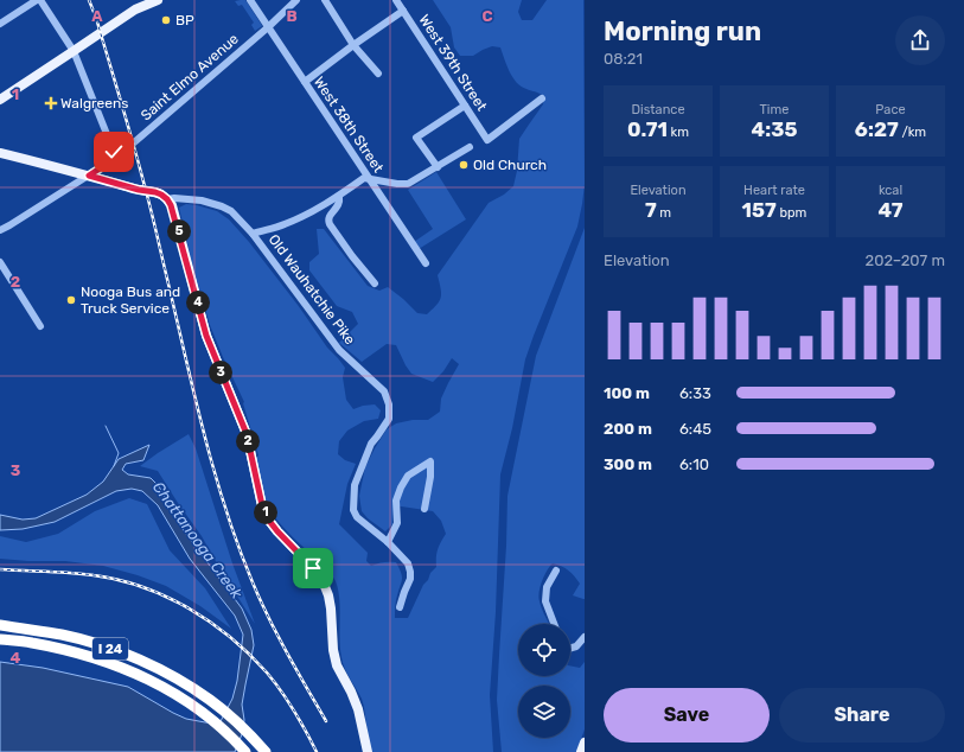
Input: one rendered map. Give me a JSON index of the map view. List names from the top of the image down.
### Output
{
  "streets": {
    "highway": ["I 24"],
    "street": [
      "West 39th Street",
      "Saint Elmo Avenue",
      "West 38th Street",
      "Old Wauhatchie Pike"
    ]
  },
  "crossings": [
    ["Saint Elmo Avenue", "West 38th Street"]
  ],
  "water": ["Chattanooga Creek"],
  "places": {
    "other": ["BP", "Old Church", "Nooga Bus and Truck Service"],
    "health": ["Walgreens"]
  },
  "page": {
    "heading": ["Morning run", "08:21"],
    "stats": [
      ["Distance", "0.71 km"],
      ["Time", "4:35"],
      ["Pace", "6:27 /km"],
      ["Elevation", "7 m"],
      ["Heart rate", "157 bpm"],
      ["kcal", "47"]
    ],
    "pins": [
      "5",
      "4",
      "3",
      "2",
      "1"
    ],
    "chart": ["Elevation", "202–207 m"],
    "list": [
      {
        "name": "100 m",
        "note": "6:33"
      },
      {
        "name": "200 m",
        "note": "6:45"
      },
      {
        "name": "300 m",
        "note": "6:10"
      }
    ],
    "buttons": ["Save", "Share"]
  },
  "grid": {
    "columns": ["A", "B", "C"],
    "rows": [
      "1",
      "2",
      "3",
      "4"
    ]
  }
}
